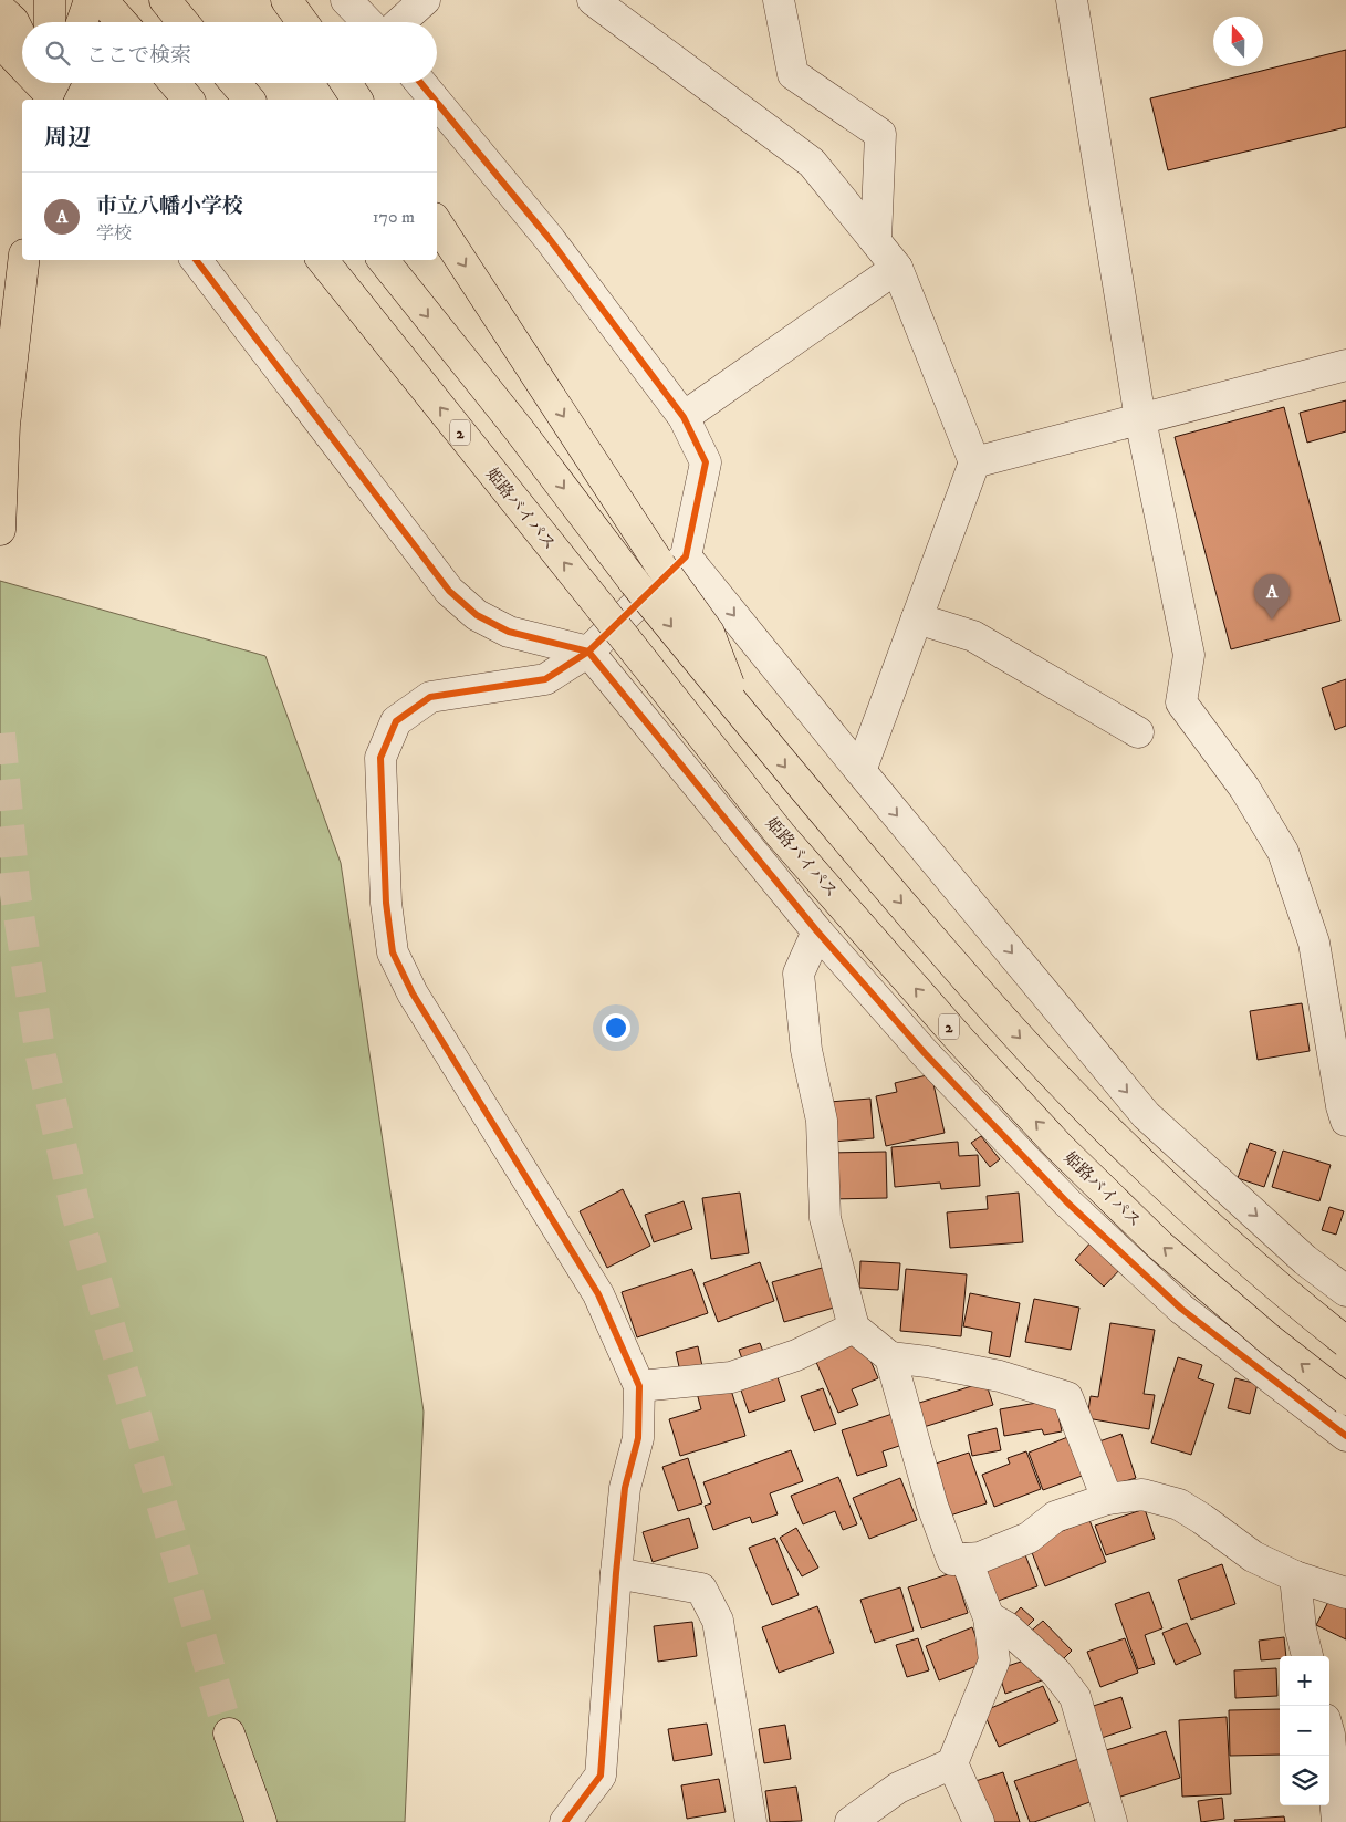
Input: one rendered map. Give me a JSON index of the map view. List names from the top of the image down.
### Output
{
  "streets": {
    "main road": ["2", "姫路バイパス"]
  },
  "north": "top",
  "page": {
    "search": "ここで検索",
    "heading": "周辺",
    "list": [
      {
        "mark": "A",
        "name": "市立八幡小学校",
        "note": "学校",
        "value": "170 m"
      }
    ],
    "pins": "A",
    "map_buttons": ["+", "−"]
  }
}
